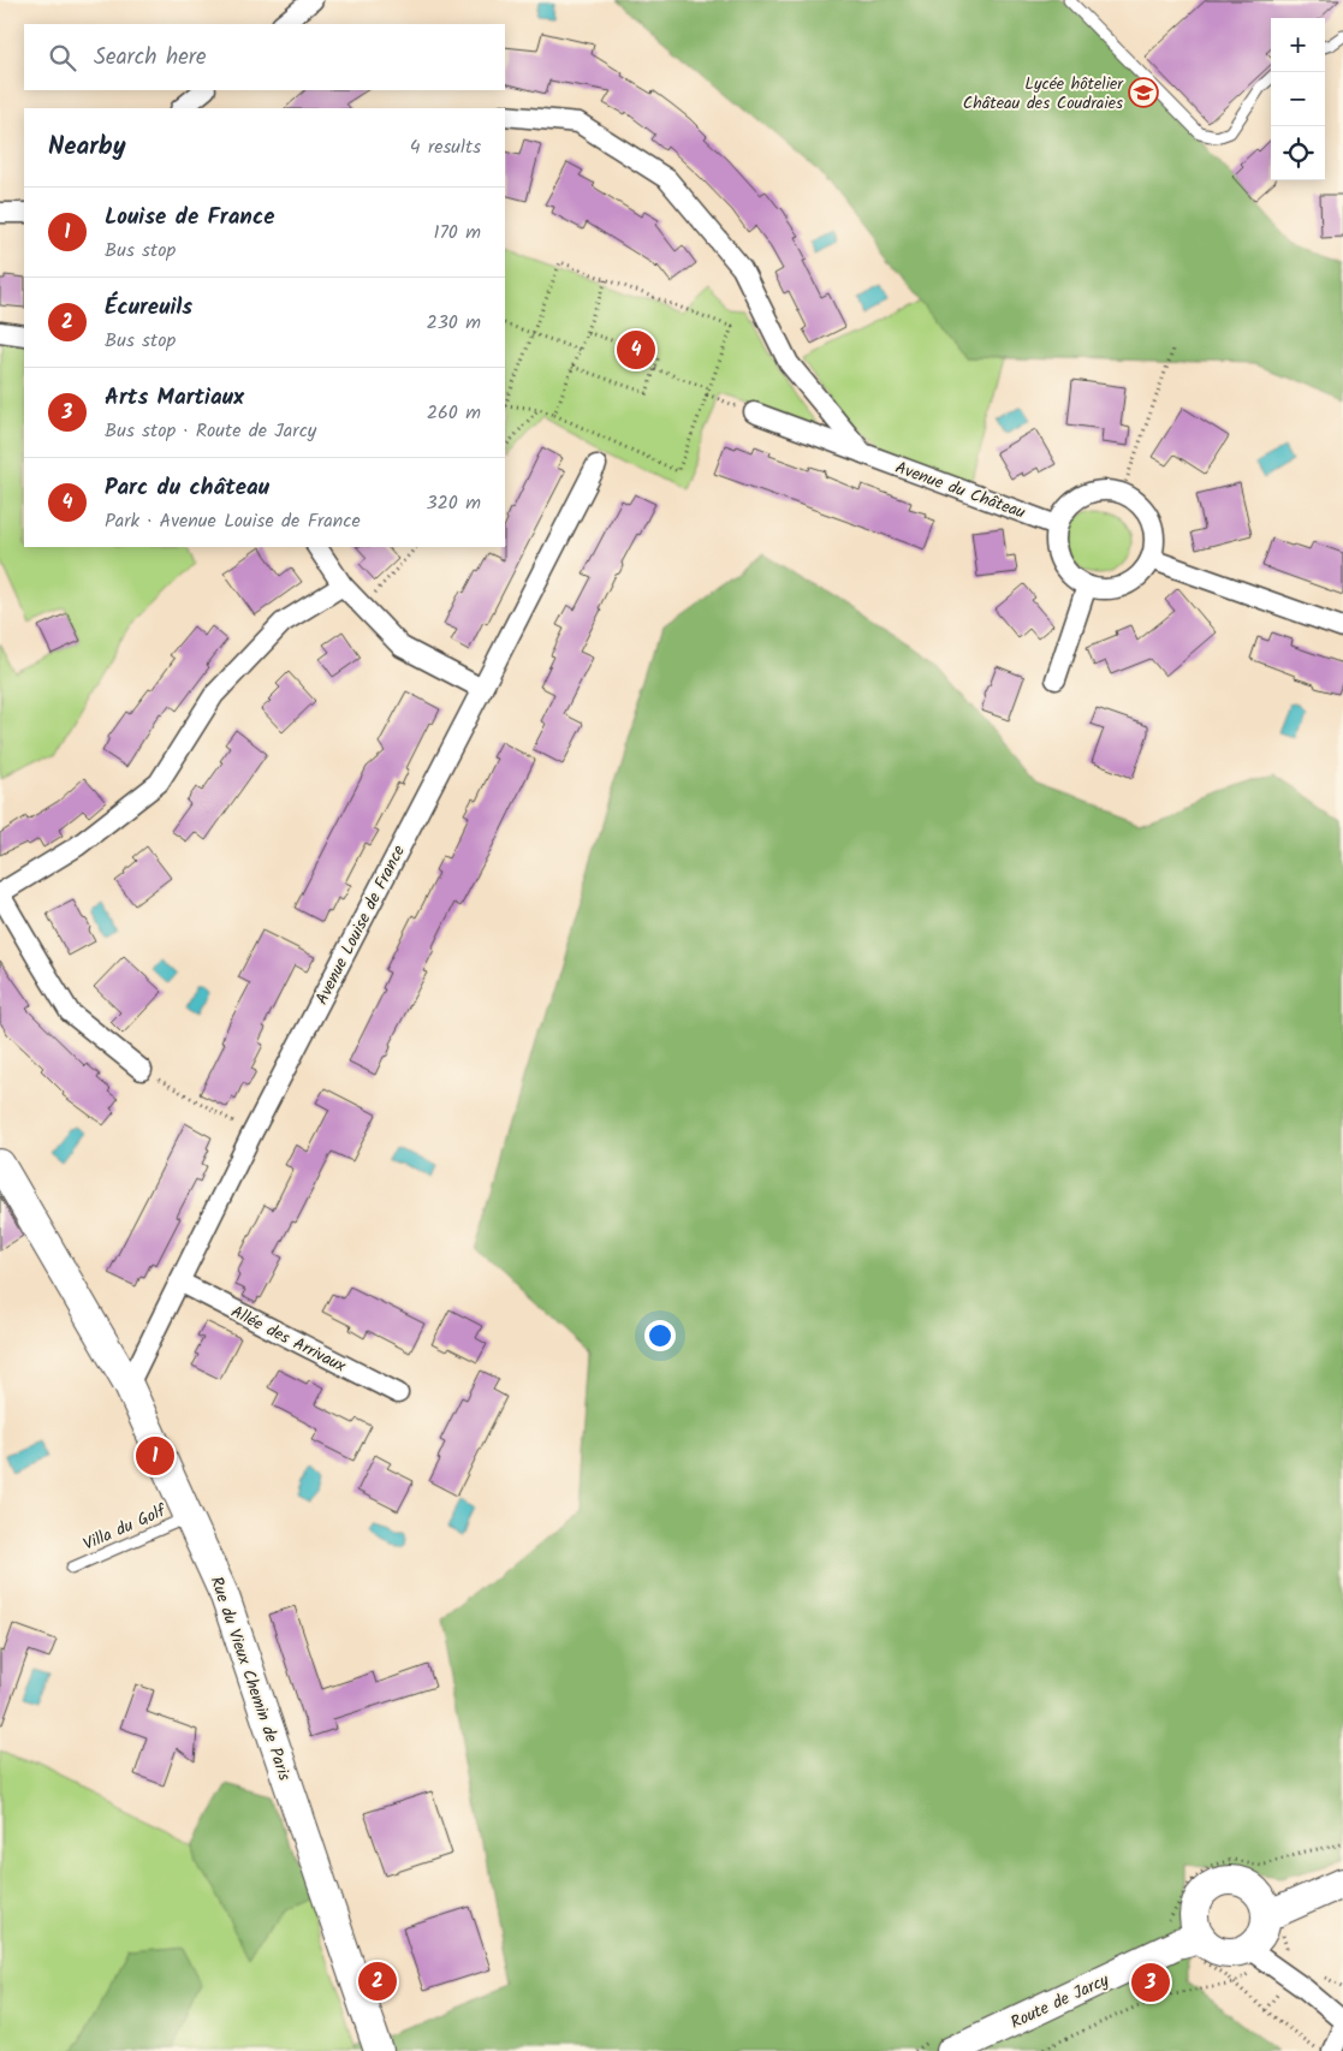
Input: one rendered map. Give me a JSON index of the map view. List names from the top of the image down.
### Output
{
  "streets": {
    "street": [
      "Avenue du Château",
      "Avenue Louise de France",
      "Allée des Arrivaux",
      "Rue du Vieux Chemin de Paris",
      "Route de Jarcy"
    ],
    "lane": ["Villa du Golf"]
  },
  "crossings": [
    ["Avenue Louise de France", "Allée des Arrivaux"],
    ["Avenue Louise de France", "Rue du Vieux Chemin de Paris"],
    ["Villa du Golf", "Rue du Vieux Chemin de Paris"]
  ],
  "places": {
    "school or university": ["Lycée hôtelier Château des Coudraies"]
  },
  "page": {
    "map_buttons": ["+", "−"],
    "search": "Search here",
    "heading": ["Nearby", "4 results"],
    "list": [
      {
        "mark": "1",
        "name": "Louise de France",
        "note": "Bus stop",
        "value": "170 m"
      },
      {
        "mark": "2",
        "name": "Écureuils",
        "note": "Bus stop",
        "value": "230 m"
      },
      {
        "mark": "3",
        "name": "Arts Martiaux",
        "note": "Bus stop · Route de Jarcy",
        "value": "260 m"
      },
      {
        "mark": "4",
        "name": "Parc du château",
        "note": "Park · Avenue Louise de France",
        "value": "320 m"
      }
    ],
    "pins": [
      "4",
      "1",
      "2",
      "3"
    ]
  }
}
